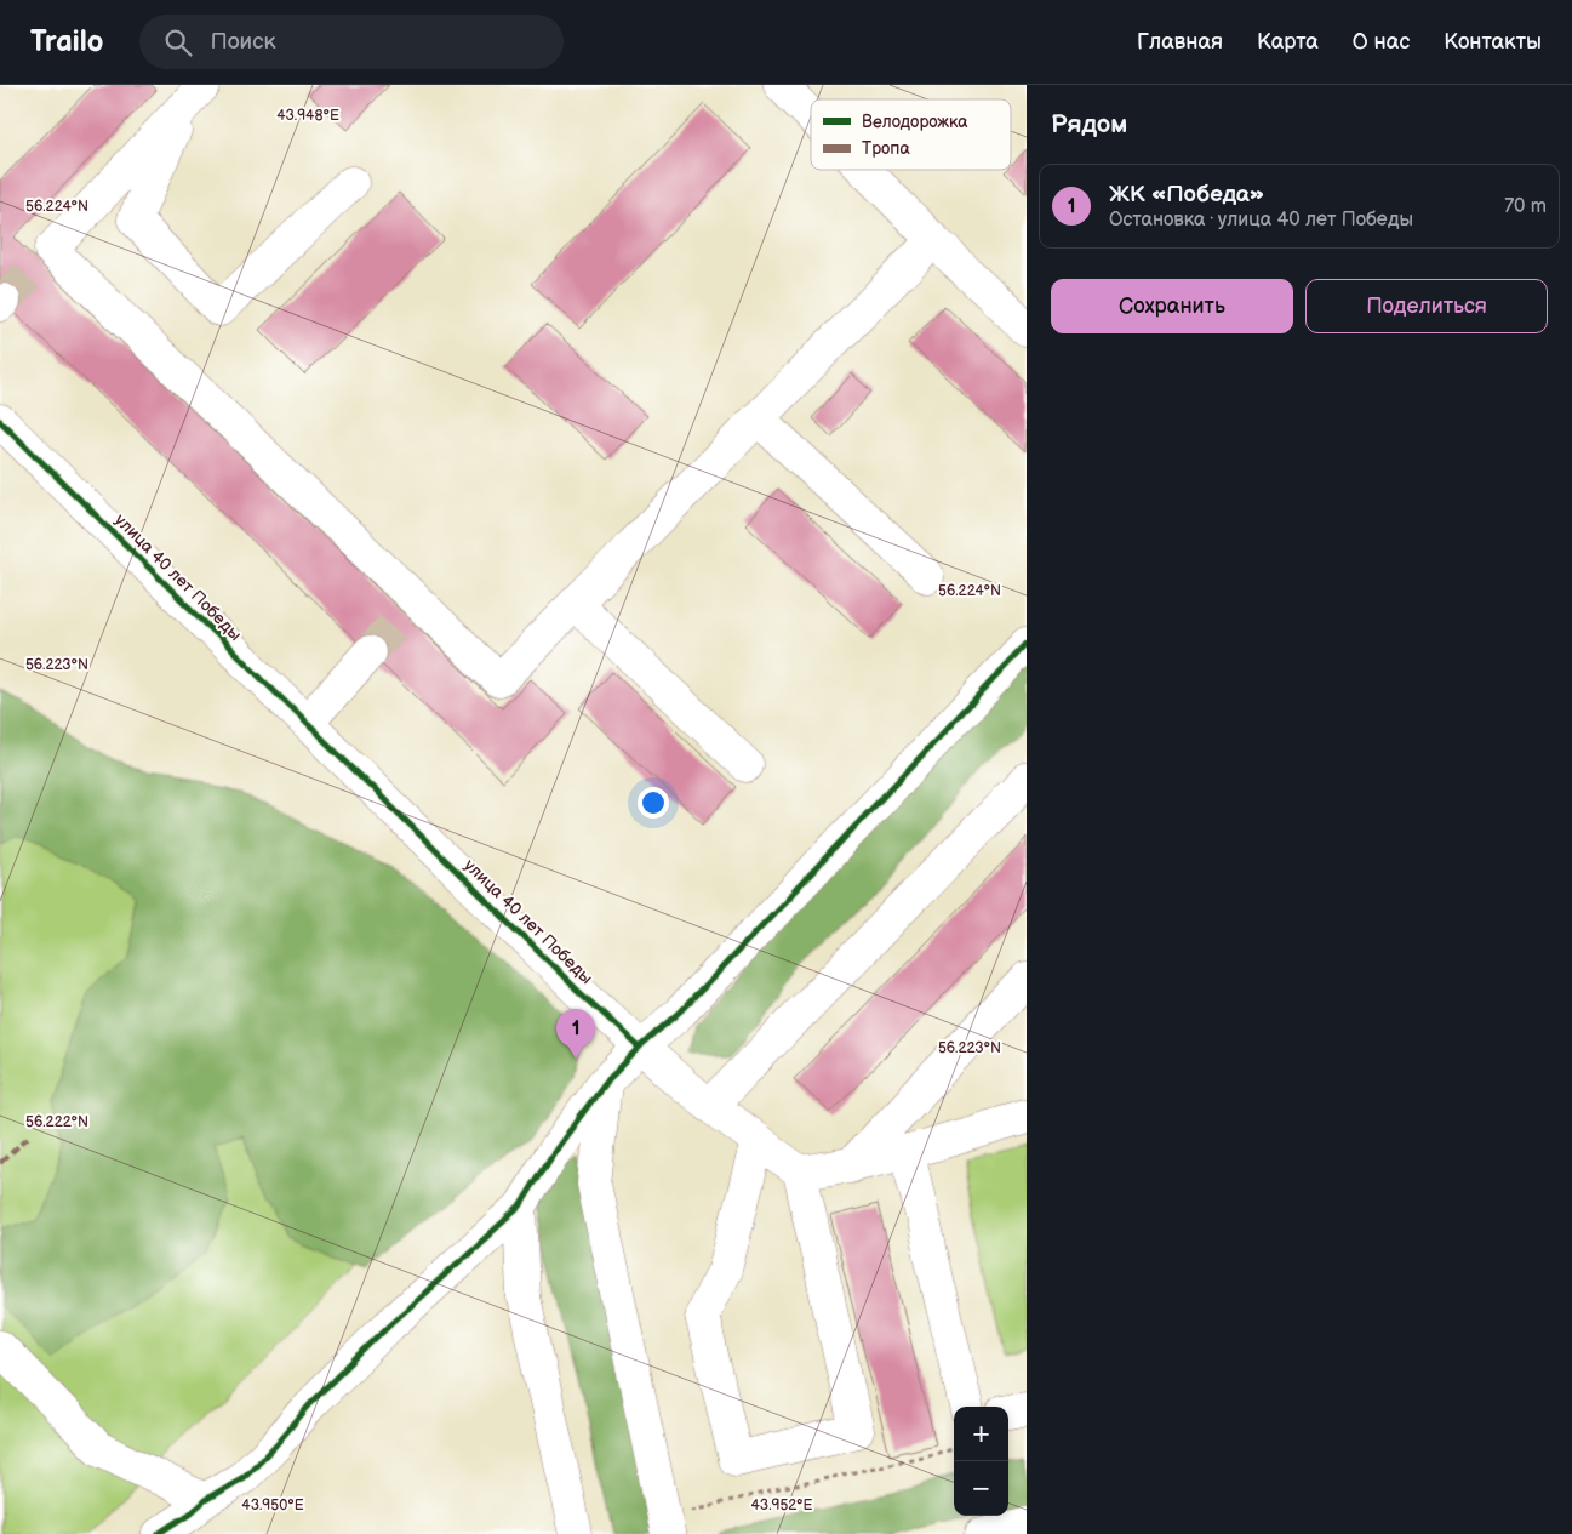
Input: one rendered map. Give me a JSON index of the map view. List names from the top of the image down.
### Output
{
  "streets": {
    "street": ["улица 40 лет Победы"]
  },
  "legend": ["Велодорожка", "Тропа"],
  "page": {
    "header": "Trailo",
    "search": "Поиск",
    "nav": [
      "Главная",
      "Карта",
      "О нас",
      "Контакты"
    ],
    "heading": "Рядом",
    "list": [
      {
        "mark": "1",
        "name": "ЖК «Победа»",
        "note": "Остановка · улица 40 лет Победы",
        "value": "70 m"
      }
    ],
    "buttons": ["Сохранить", "Поделиться"],
    "pins": "1",
    "map_buttons": ["+", "−"]
  },
  "coordinates": [
    "43.948°E",
    "56.224°N",
    "56.223°N",
    "56.222°N",
    "43.950°E",
    "43.952°E"
  ]
}
